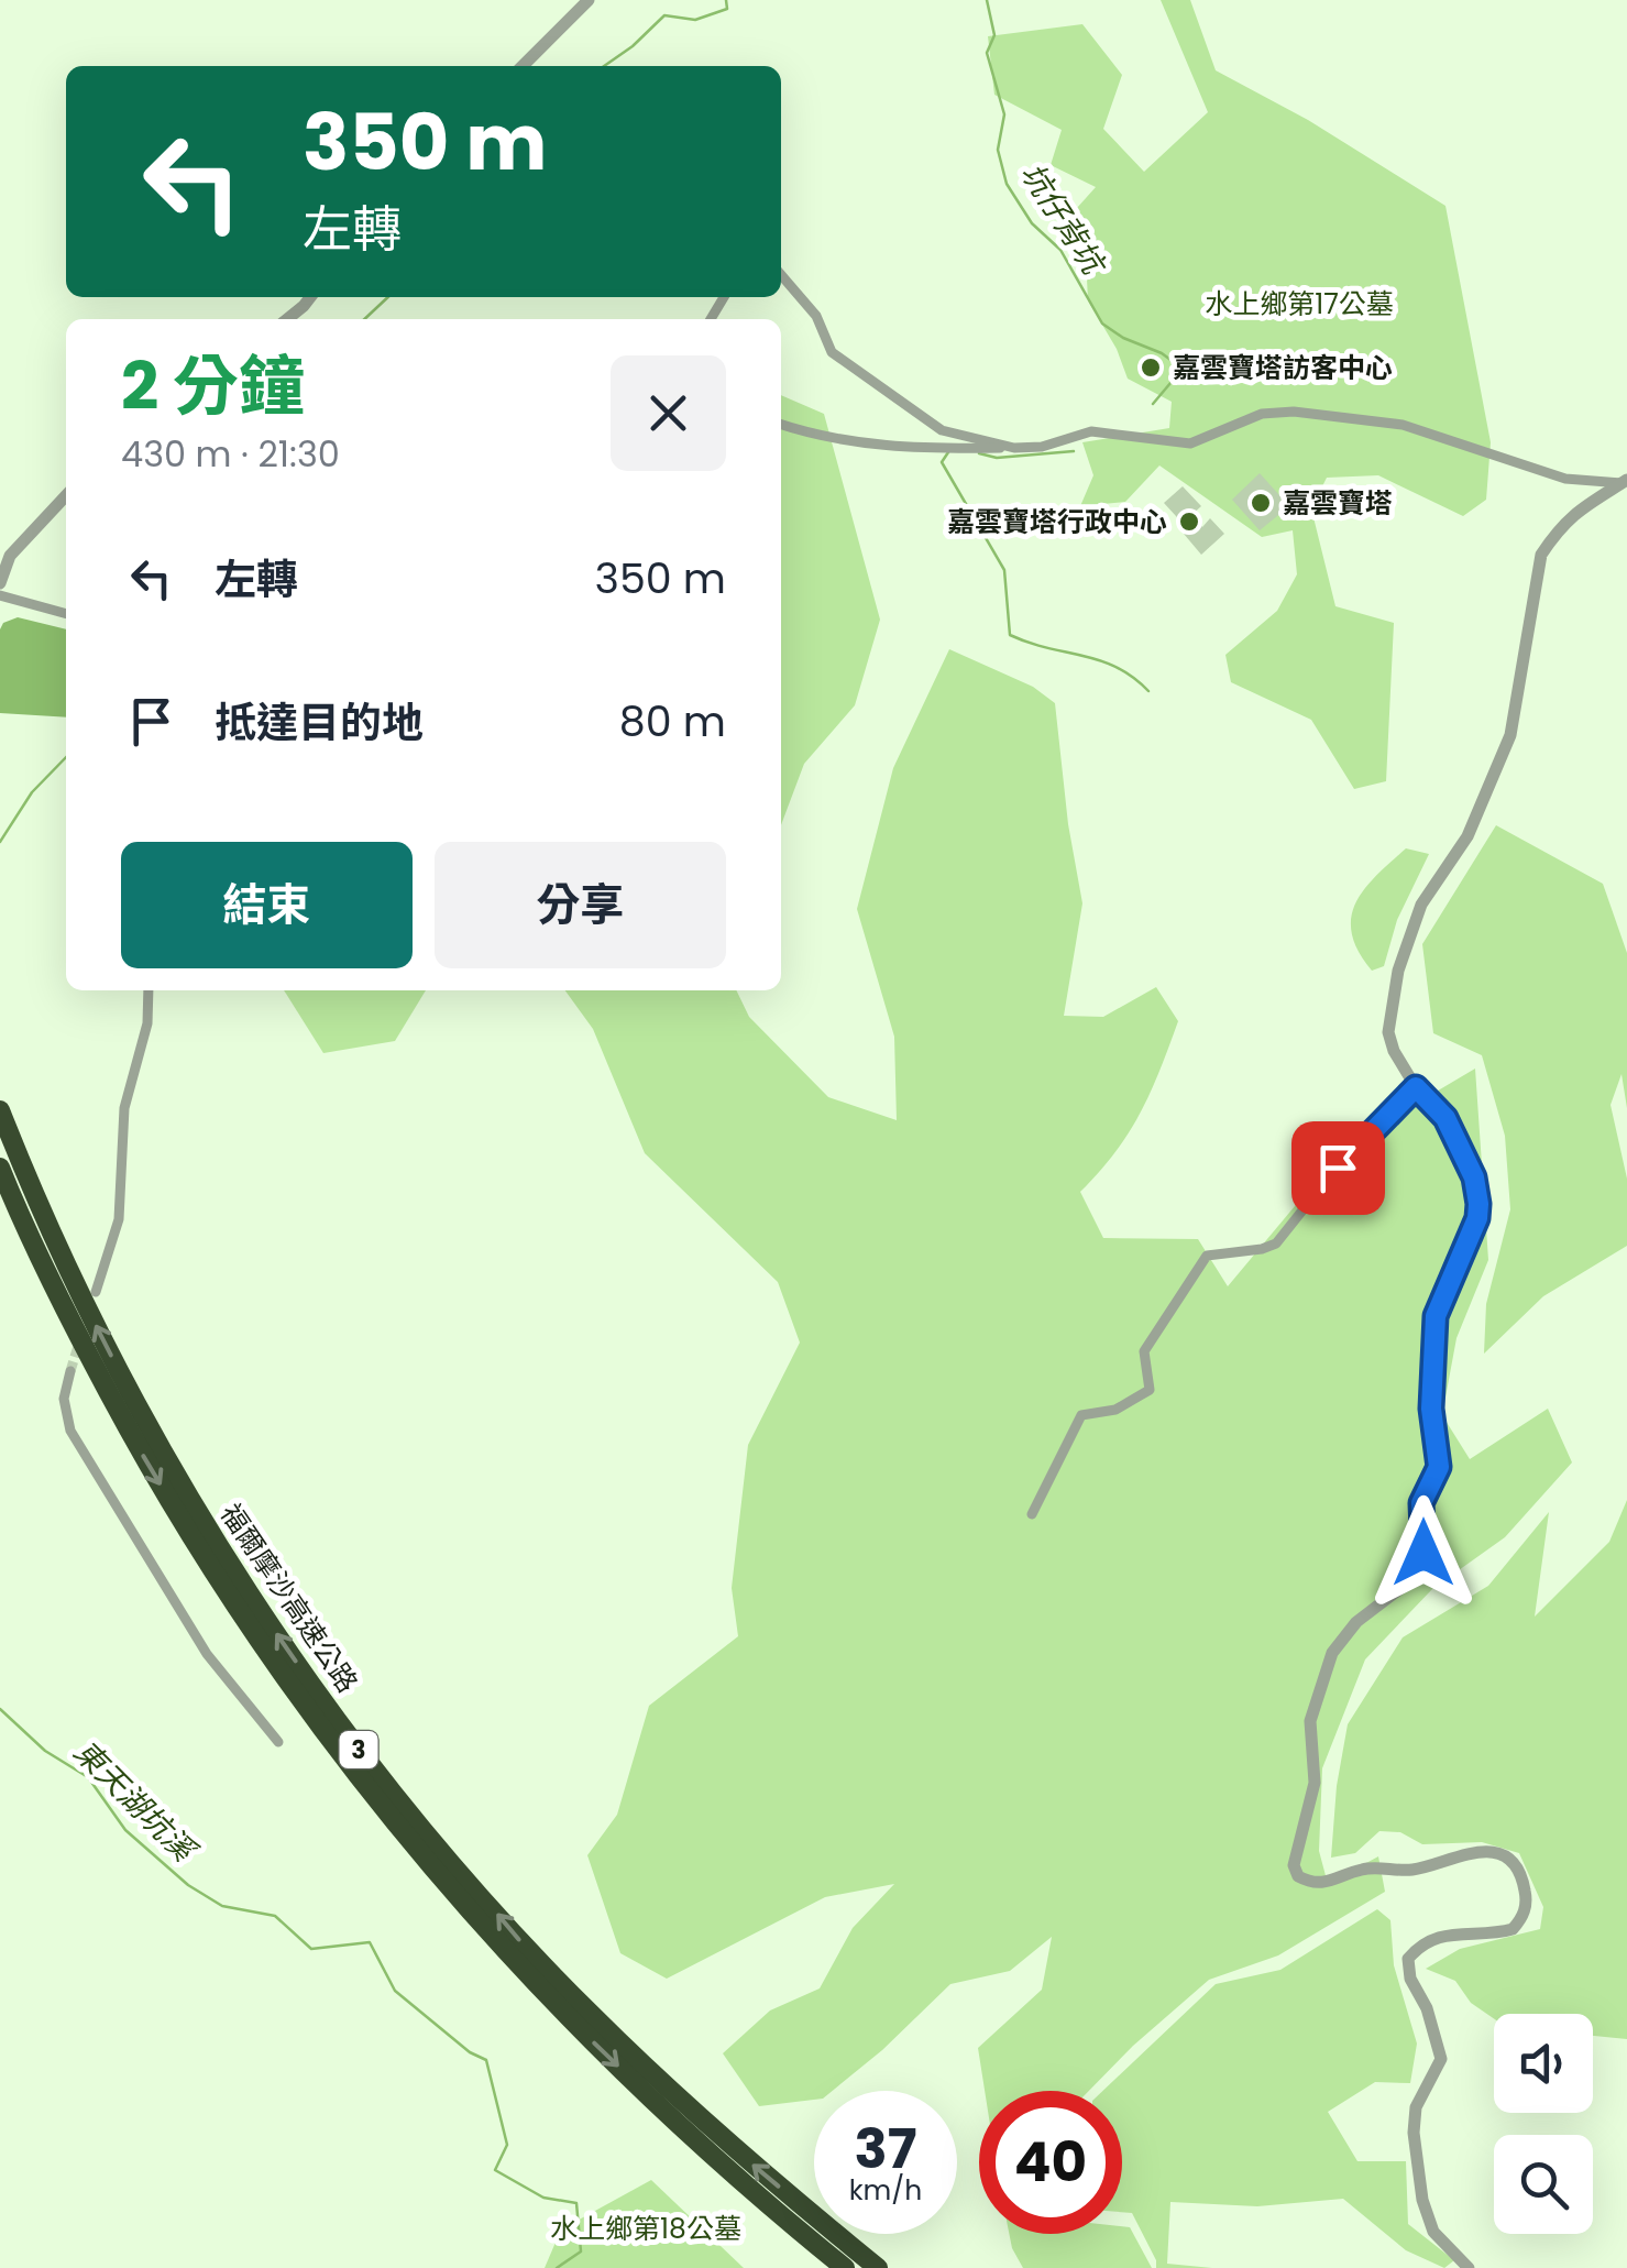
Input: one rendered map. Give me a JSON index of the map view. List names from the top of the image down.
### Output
{
  "streets": {
    "highway": ["福爾摩沙高速公路", "3"]
  },
  "water": ["坑仔背坑", "東天湖坑溪"],
  "parks": ["水上鄉第17公墓", "水上鄉第18公墓"],
  "places": ["嘉雲寶塔訪客中心", "嘉雲寶塔", "嘉雲寶塔行政中心"],
  "page": {
    "turn": ["350 m", "左轉"],
    "heading": ["2 分鐘", "430 m · 21:30"],
    "list": [
      {
        "name": "左轉",
        "value": "350 m"
      },
      {
        "name": "抵達目的地",
        "value": "80 m"
      }
    ],
    "buttons": ["結束", "分享"],
    "speed": "37 km/h",
    "limit": "40"
  }
}
